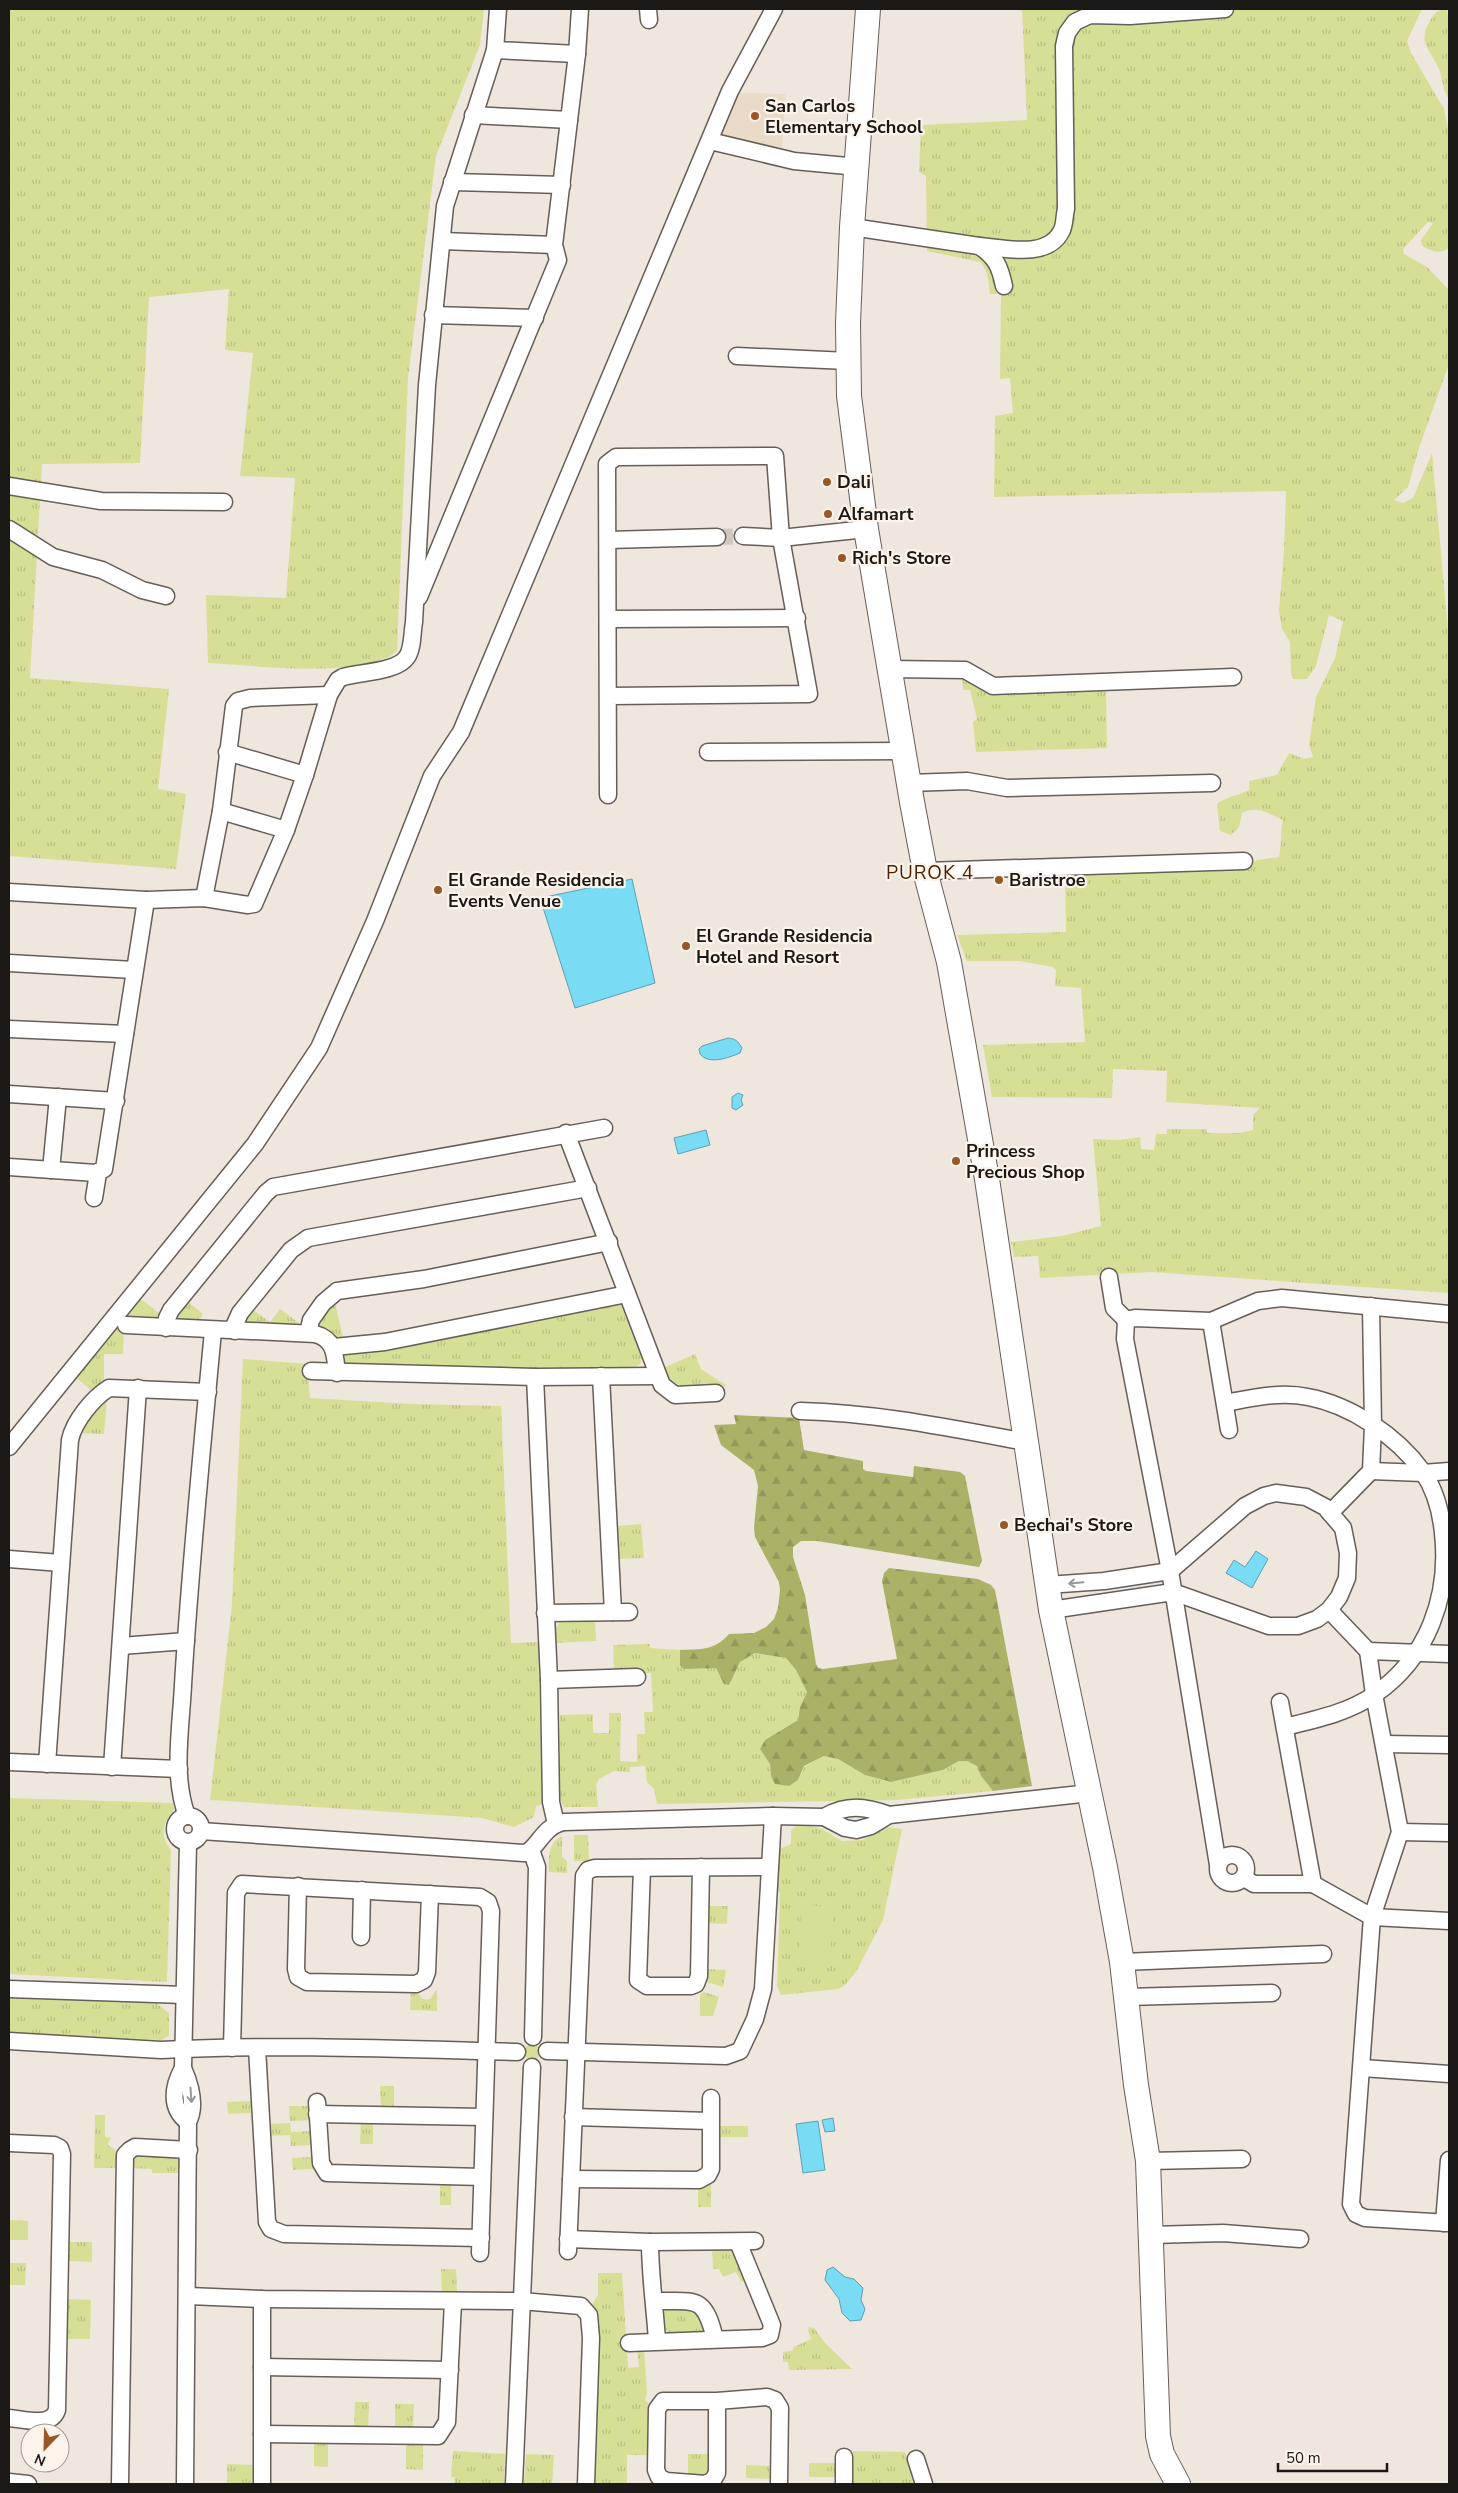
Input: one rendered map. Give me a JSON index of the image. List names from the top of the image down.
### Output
{
  "districts": ["PUROK 4"],
  "places": [
    "San Carlos Elementary School",
    "Dali",
    "Alfamart",
    "Rich's Store",
    "Baristroe",
    "El Grande Residencia Events Venue",
    "El Grande Residencia Hotel and Resort",
    "Princess Precious Shop",
    "Bechai's Store"
  ],
  "scale_bar": "50 m",
  "north": "bottom left"
}
